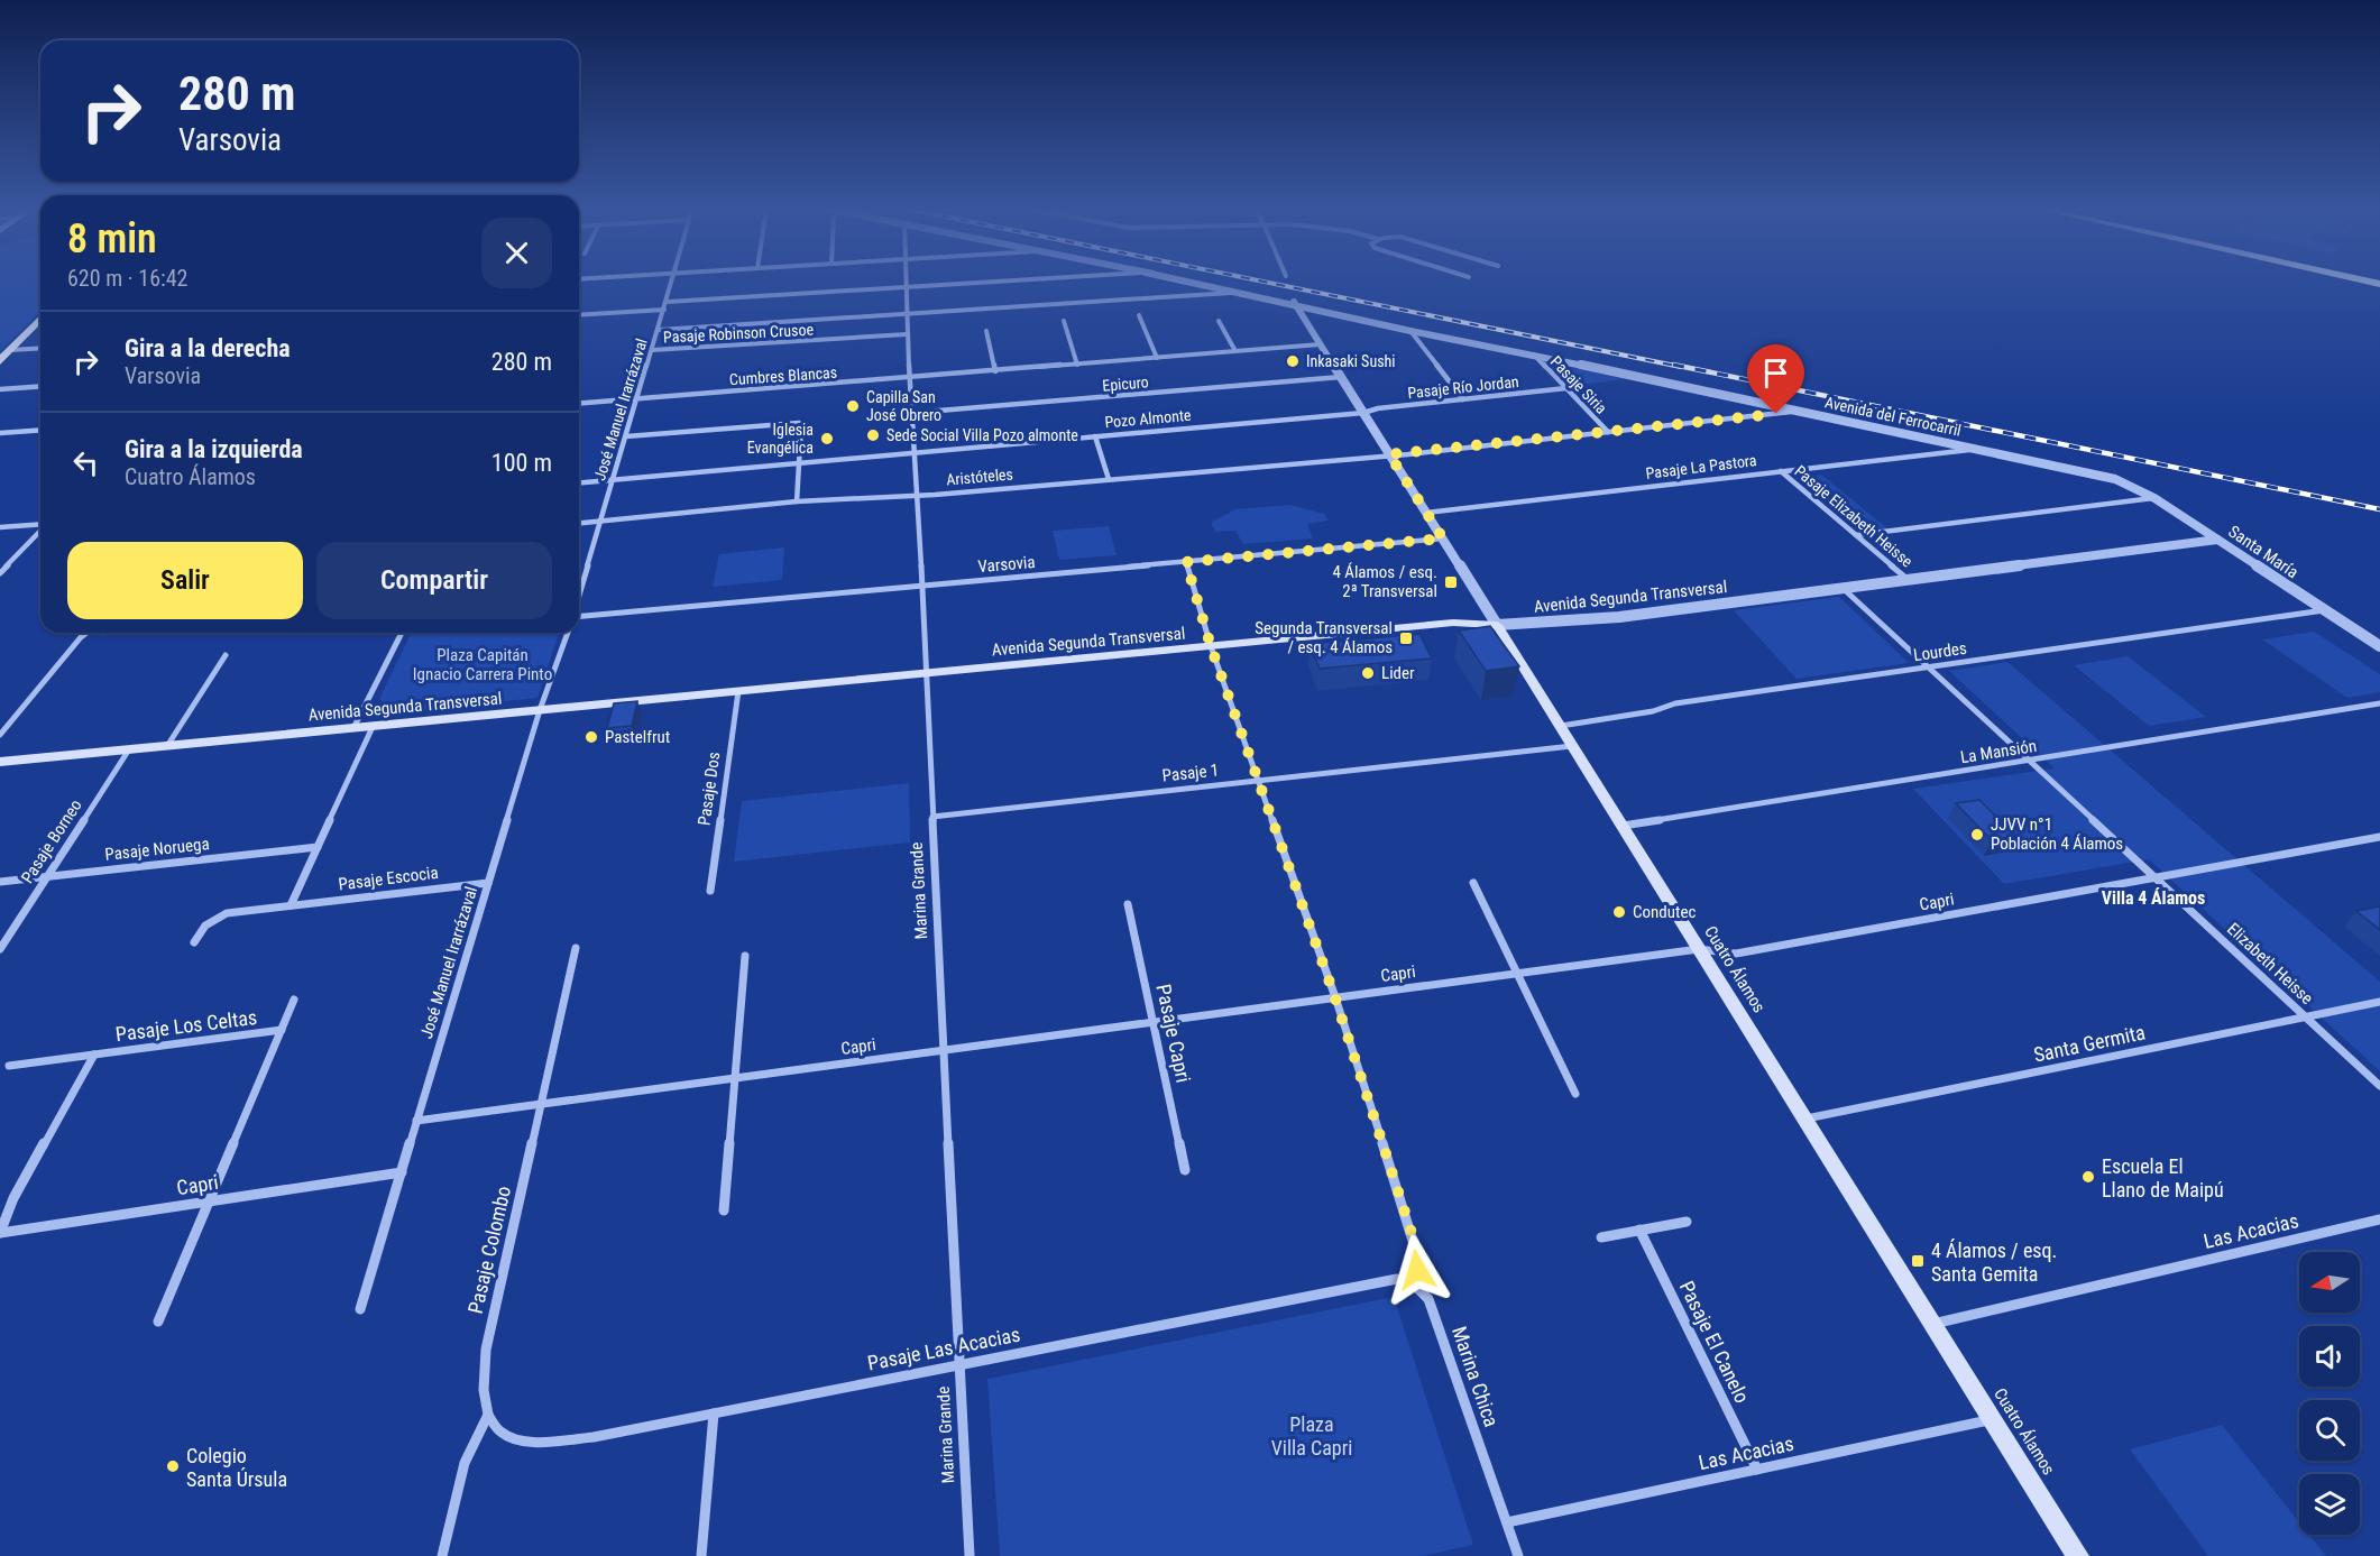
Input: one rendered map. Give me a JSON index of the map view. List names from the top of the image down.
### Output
{
  "streets": {
    "main road": ["Avenida Segunda Transversal", "Cuatro Álamos"],
    "street": [
      "Pasaje Robinson Crusoe",
      "Cumbres Blancas",
      "Epicuro",
      "Pasaje Siria",
      "Pasaje Río Jordan",
      "José Manuel Irarrázaval",
      "Avenida del Ferrocarril",
      "Pozo Almonte",
      "Pasaje La Pastora",
      "Aristóteles",
      "Pasaje Elizabeth Heisse",
      "Santa María",
      "Varsovia",
      "Lourdes",
      "La Mansión",
      "Pasaje 1",
      "Pasaje Dos",
      "Pasaje Borneo",
      "Pasaje Noruega",
      "Pasaje Escocia",
      "Marina Grande",
      "Capri",
      "Elizabeth Heisse",
      "Pasaje Los Celtas",
      "Pasaje Capri",
      "Santa Germita",
      "Las Acacias",
      "Pasaje Colombo",
      "Pasaje El Canelo",
      "Pasaje Las Acacias",
      "Marina Chica"
    ]
  },
  "crossings": [
    ["Pasaje Robinson Crusoe", "José Manuel Irarrázaval"],
    ["Pasaje Robinson Crusoe", "Marina Grande"],
    ["Cumbres Blancas", "José Manuel Irarrázaval"],
    ["Cumbres Blancas", "Marina Grande"],
    ["Cumbres Blancas", "Cuatro Álamos"],
    ["Epicuro", "Marina Grande"],
    ["Epicuro", "Cuatro Álamos"],
    ["Pasaje Siria", "Pasaje Río Jordan"],
    ["Pasaje Siria", "Avenida del Ferrocarril"],
    ["Pasaje Siria", "Aristóteles"],
    ["Pasaje Río Jordan", "Pozo Almonte"],
    ["Pasaje Río Jordan", "Cuatro Álamos"],
    ["José Manuel Irarrázaval", "Pozo Almonte"],
    ["José Manuel Irarrázaval", "Aristóteles"],
    ["José Manuel Irarrázaval", "Avenida Segunda Transversal"],
    ["José Manuel Irarrázaval", "Pasaje Escocia"],
    ["José Manuel Irarrázaval", "Capri"],
    ["Avenida del Ferrocarril", "Pasaje La Pastora"],
    ["Avenida del Ferrocarril", "Aristóteles"],
    ["Avenida del Ferrocarril", "Santa María"],
    ["Avenida del Ferrocarril", "Cuatro Álamos"],
    ["Pozo Almonte", "Marina Grande"],
    ["Pozo Almonte", "Cuatro Álamos"],
    ["Pasaje La Pastora", "Pasaje Elizabeth Heisse"],
    ["Pasaje La Pastora", "Cuatro Álamos"],
    ["Aristóteles", "Marina Grande"],
    ["Aristóteles", "Cuatro Álamos"],
    ["Pasaje Elizabeth Heisse", "Avenida Segunda Transversal"],
    ["Santa María", "Avenida Segunda Transversal"],
    ["Santa María", "Lourdes"],
    ["Varsovia", "Marina Grande"],
    ["Varsovia", "Cuatro Álamos"],
    ["Avenida Segunda Transversal", "Pasaje Dos"],
    ["Avenida Segunda Transversal", "Pasaje Borneo"],
    ["Avenida Segunda Transversal", "Marina Grande"],
    ["Avenida Segunda Transversal", "Elizabeth Heisse"],
    ["Avenida Segunda Transversal", "Cuatro Álamos"],
    ["Lourdes", "Elizabeth Heisse"],
    ["Lourdes", "Cuatro Álamos"],
    ["La Mansión", "Elizabeth Heisse"],
    ["La Mansión", "Cuatro Álamos"],
    ["Pasaje 1", "Marina Grande"],
    ["Pasaje 1", "Cuatro Álamos"],
    ["Pasaje Borneo", "Pasaje Noruega"],
    ["Marina Grande", "Capri"],
    ["Marina Grande", "Pasaje Las Acacias"],
    ["Capri", "Elizabeth Heisse"],
    ["Capri", "Cuatro Álamos"],
    ["Capri", "Pasaje Los Celtas"],
    ["Capri", "Pasaje Capri"],
    ["Capri", "Pasaje Colombo"],
    ["Elizabeth Heisse", "Santa Germita"],
    ["Cuatro Álamos", "Santa Germita"],
    ["Cuatro Álamos", "Las Acacias"],
    ["Las Acacias", "Pasaje El Canelo"],
    ["Las Acacias", "Marina Chica"],
    ["Pasaje Colombo", "Pasaje Las Acacias"],
    ["Pasaje Las Acacias", "Marina Chica"]
  ],
  "districts": ["Villa 4 Álamos"],
  "parks": ["Plaza Capitán Ignacio Carrera Pinto", "Plaza Villa Capri"],
  "places": {
    "other": [
      "Inkasaki Sushi",
      "Capilla San José Obrero",
      "Sede Social Villa Pozo almonte",
      "Iglesia Evangélica",
      "Lider",
      "Pastelfrut",
      "JJVV n°1 Población 4 Álamos",
      "Condutec",
      "Escuela El Llano de Maipú",
      "Colegio Santa Úrsula"
    ],
    "transit": ["4 Álamos / esq. 2ª Transversal", "Segunda Transversal / esq. 4 Álamos", "4 Álamos / esq. Santa Gemita"]
  },
  "north": "left",
  "page": {
    "turn": ["280 m", "Varsovia"],
    "heading": ["8 min", "620 m · 16:42"],
    "list": [
      {
        "name": "Gira a la derecha",
        "note": "Varsovia",
        "value": "280 m"
      },
      {
        "name": "Gira a la izquierda",
        "note": "Cuatro Álamos",
        "value": "100 m"
      }
    ],
    "buttons": ["Salir", "Compartir"]
  }
}
